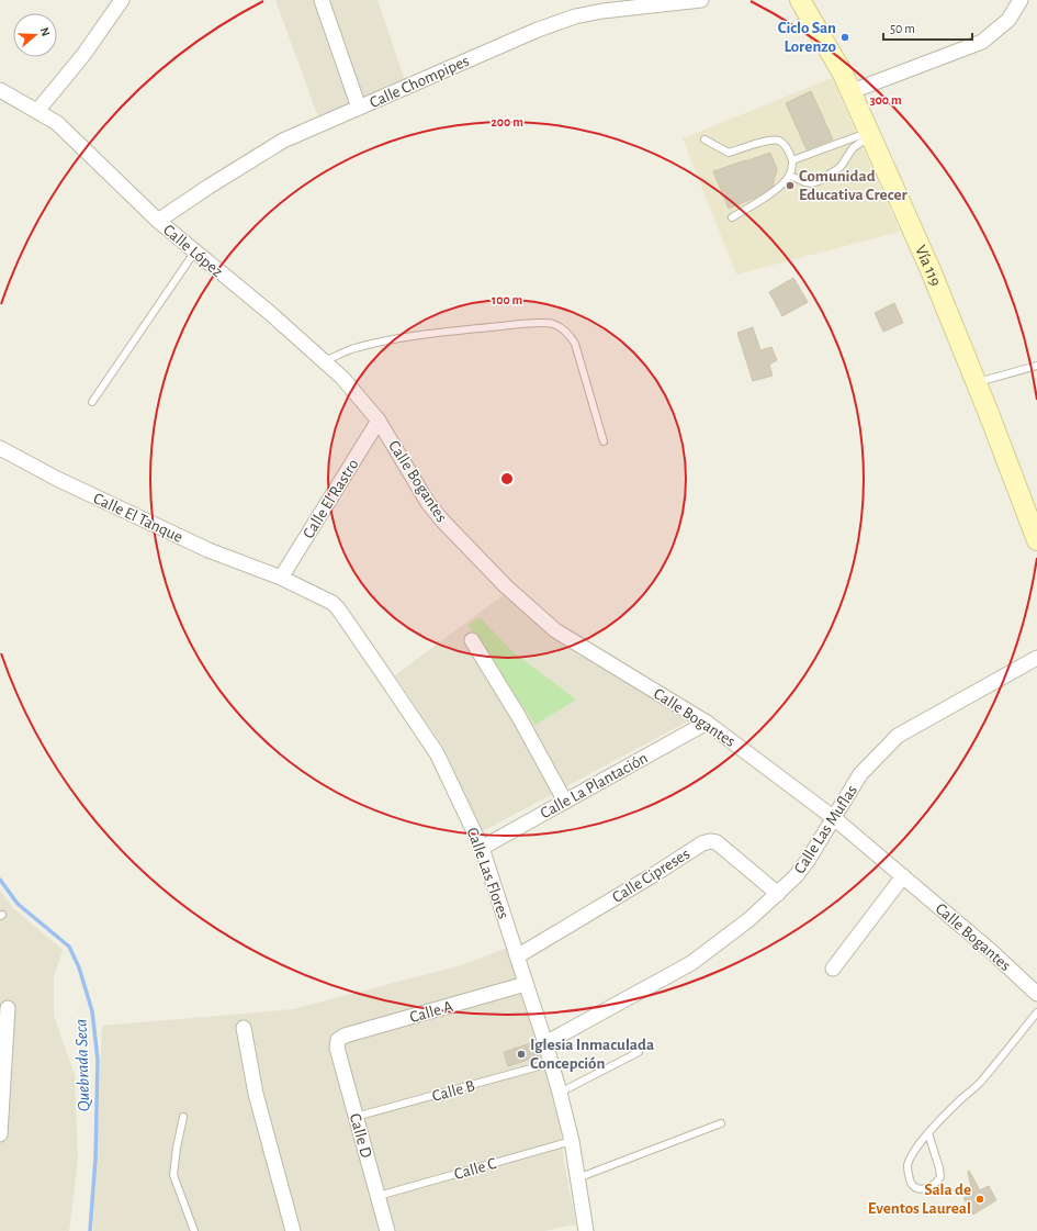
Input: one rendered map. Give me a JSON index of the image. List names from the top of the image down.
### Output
{
  "streets": {
    "main road": ["Vía 119"],
    "street": [
      "Calle Chompipes",
      "Calle López",
      "Calle Bogantes",
      "Calle El Rastro",
      "Calle El Tanque",
      "Calle La Plantación",
      "Calle Las Muflas",
      "Calle Las Flores",
      "Calle Cipreses",
      "Calle A",
      "Calle D"
    ],
    "lane": ["Calle B", "Calle C"]
  },
  "crossings": [
    ["Calle Chompipes", "Calle López"],
    ["Calle López", "Calle Bogantes"],
    ["Calle López", "Calle El Rastro"],
    ["Calle Bogantes", "Calle El Rastro"],
    ["Calle Bogantes", "Calle La Plantación"],
    ["Calle Bogantes", "Calle Las Muflas"],
    ["Calle El Rastro", "Calle El Tanque"],
    ["Calle El Rastro", "Calle Las Flores"],
    ["Calle El Tanque", "Calle Las Flores"],
    ["Calle La Plantación", "Calle Las Flores"],
    ["Calle Las Muflas", "Calle Las Flores"],
    ["Calle Las Muflas", "Calle Cipreses"],
    ["Calle Las Flores", "Calle Cipreses"],
    ["Calle Las Flores", "Calle A"],
    ["Calle Las Flores", "Calle B"],
    ["Calle Las Flores", "Calle C"],
    ["Calle A", "Calle D"],
    ["Calle B", "Calle D"],
    ["Calle D", "Calle C"]
  ],
  "water": ["Quebrada Seca"],
  "places": [
    "Ciclo San Lorenzo",
    "Comunidad Educativa Crecer",
    "Iglesia Inmaculada Concepción",
    "Sala de Eventos Laureal"
  ],
  "scale_bar": "50 m",
  "north": "right",
  "rings": ["300 m", "200 m", "100 m"]
}
